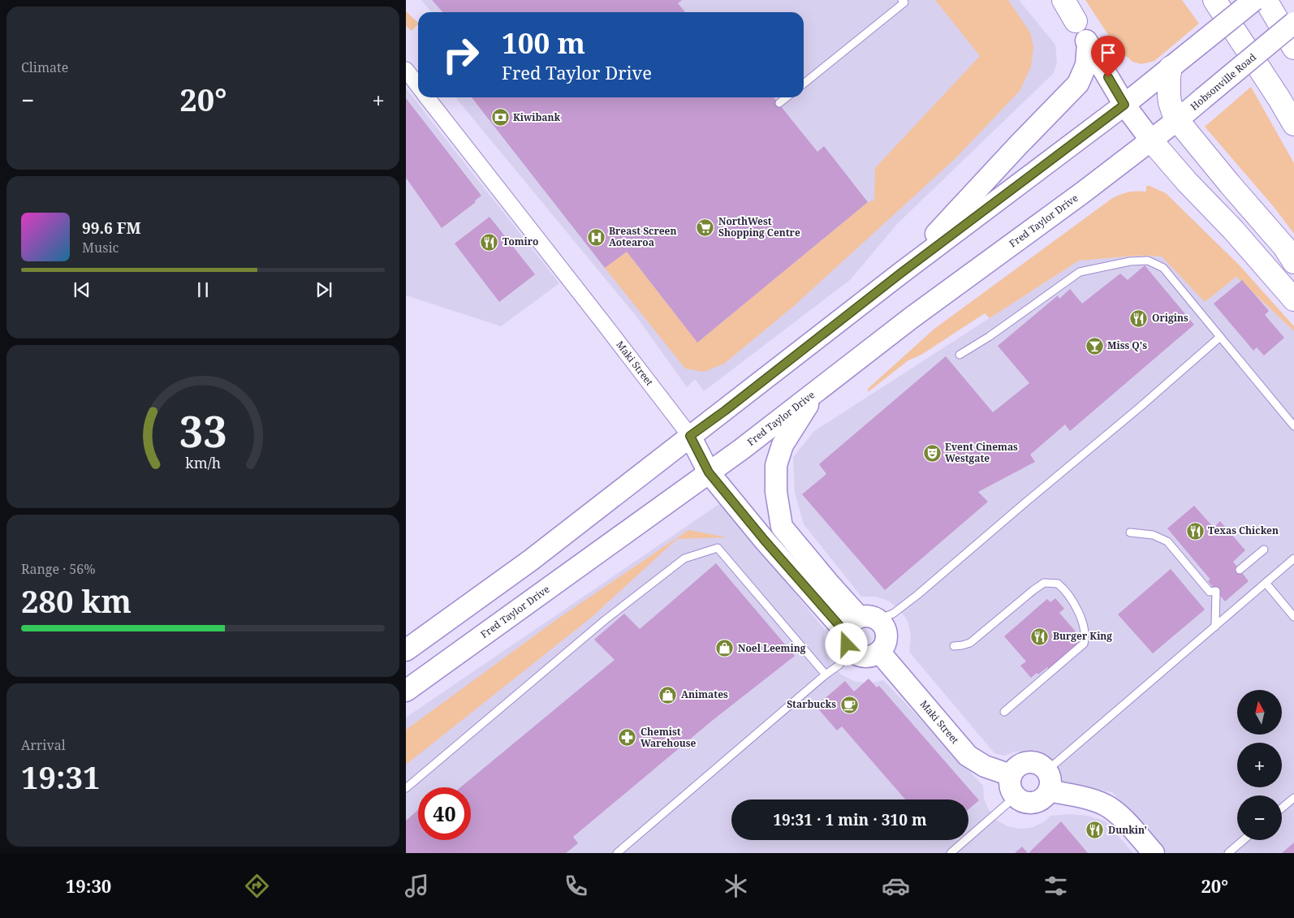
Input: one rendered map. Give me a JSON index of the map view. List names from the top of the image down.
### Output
{
  "streets": {
    "main road": ["Hobsonville Road", "Fred Taylor Drive", "Maki Street"]
  },
  "crossings": [
    ["Hobsonville Road", "Fred Taylor Drive"],
    ["Fred Taylor Drive", "Maki Street"]
  ],
  "places": {
    "bank": ["Kiwibank"],
    "supermarket": ["NorthWest Shopping Centre"],
    "hospital": ["Breast Screen Aotearoa"],
    "restaurant": [
      "Tomiro",
      "Origins",
      "Texas Chicken",
      "Burger King",
      "Dunkin'"
    ],
    "bar": ["Miss Q's"],
    "theatre": ["Event Cinemas Westgate"],
    "shop": ["Noel Leeming", "Animates"],
    "cafe": ["Starbucks"],
    "pharmacy": ["Chemist Warehouse"]
  },
  "north": "top",
  "page": {
    "tile": [
      "Climate",
      ["Range · 56%", "280 km"],
      ["Arrival", "19:31"]
    ],
    "turn": ["100 m", "Fred Taylor Drive"],
    "heat": ["−", "20°", "+"],
    "song": ["99.6 FM", "Music"],
    "map_buttons": ["+", "−"],
    "limit": "40",
    "trip": "19:31 · 1 min · 310 m",
    "tabs": ["19:30", "20°"],
    "gauge": ["33", "km/h"]
  }
}
